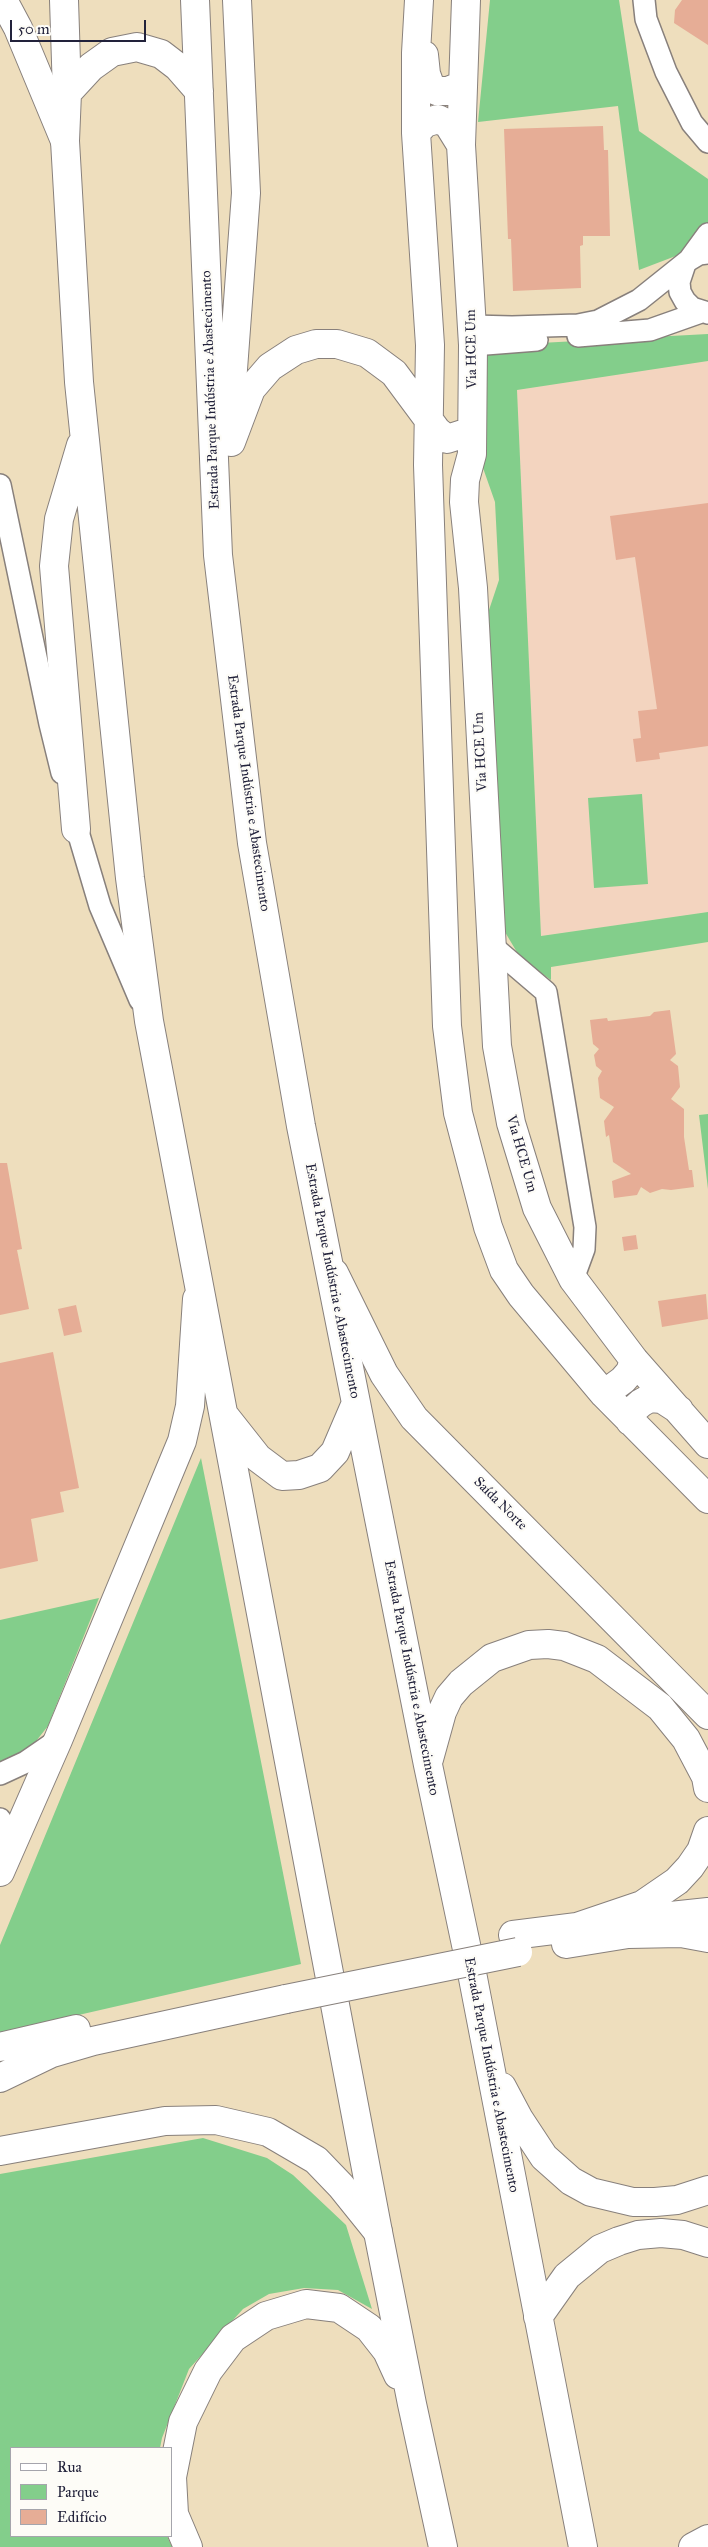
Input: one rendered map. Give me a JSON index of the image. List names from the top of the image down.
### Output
{
  "streets": {
    "main road": ["Via HCE Um", "Estrada Parque Indústria e Abastecimento", "Saída Norte"]
  },
  "crossings": [
    ["Estrada Parque Indústria e Abastecimento", "Saída Norte"]
  ],
  "legend": ["Rua", "Parque", "Edifício"],
  "scale_bar": "50 m"
}
